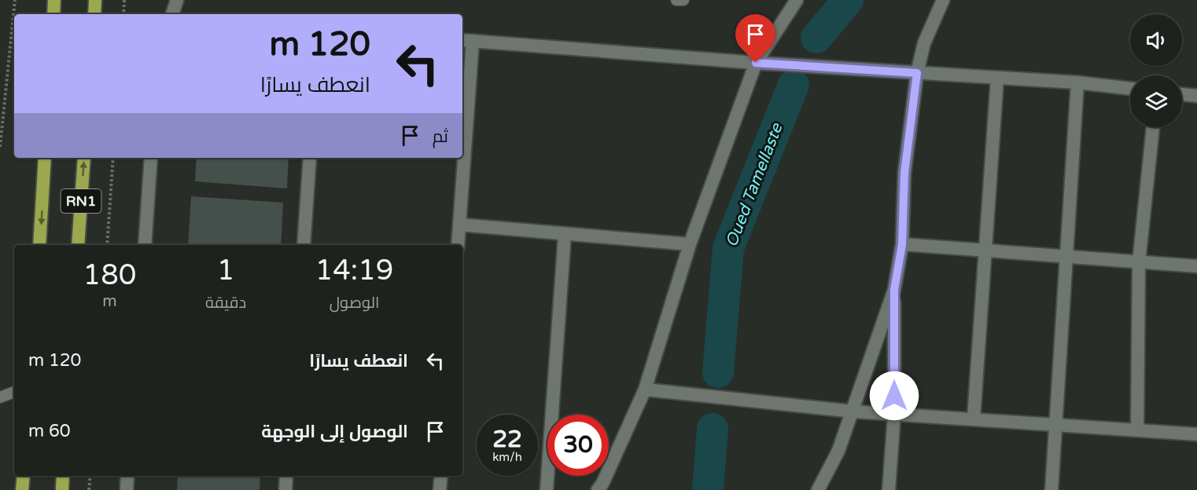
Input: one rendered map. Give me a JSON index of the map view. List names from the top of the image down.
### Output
{
  "streets": {
    "highway": ["RN1"]
  },
  "water": ["Oued Tamellaste"],
  "page": {
    "turn": ["120 m", "انعطف يسارًا"],
    "then": "ثم",
    "eta": [
      "14:19",
      "الوصول",
      "1",
      "دقيقة",
      "180",
      "m"
    ],
    "list": [
      {
        "name": "انعطف يسارًا",
        "value": "120 m"
      },
      {
        "name": "الوصول إلى الوجهة",
        "value": "60 m"
      }
    ],
    "speed": "22 km/h",
    "limit": "30"
  }
}
